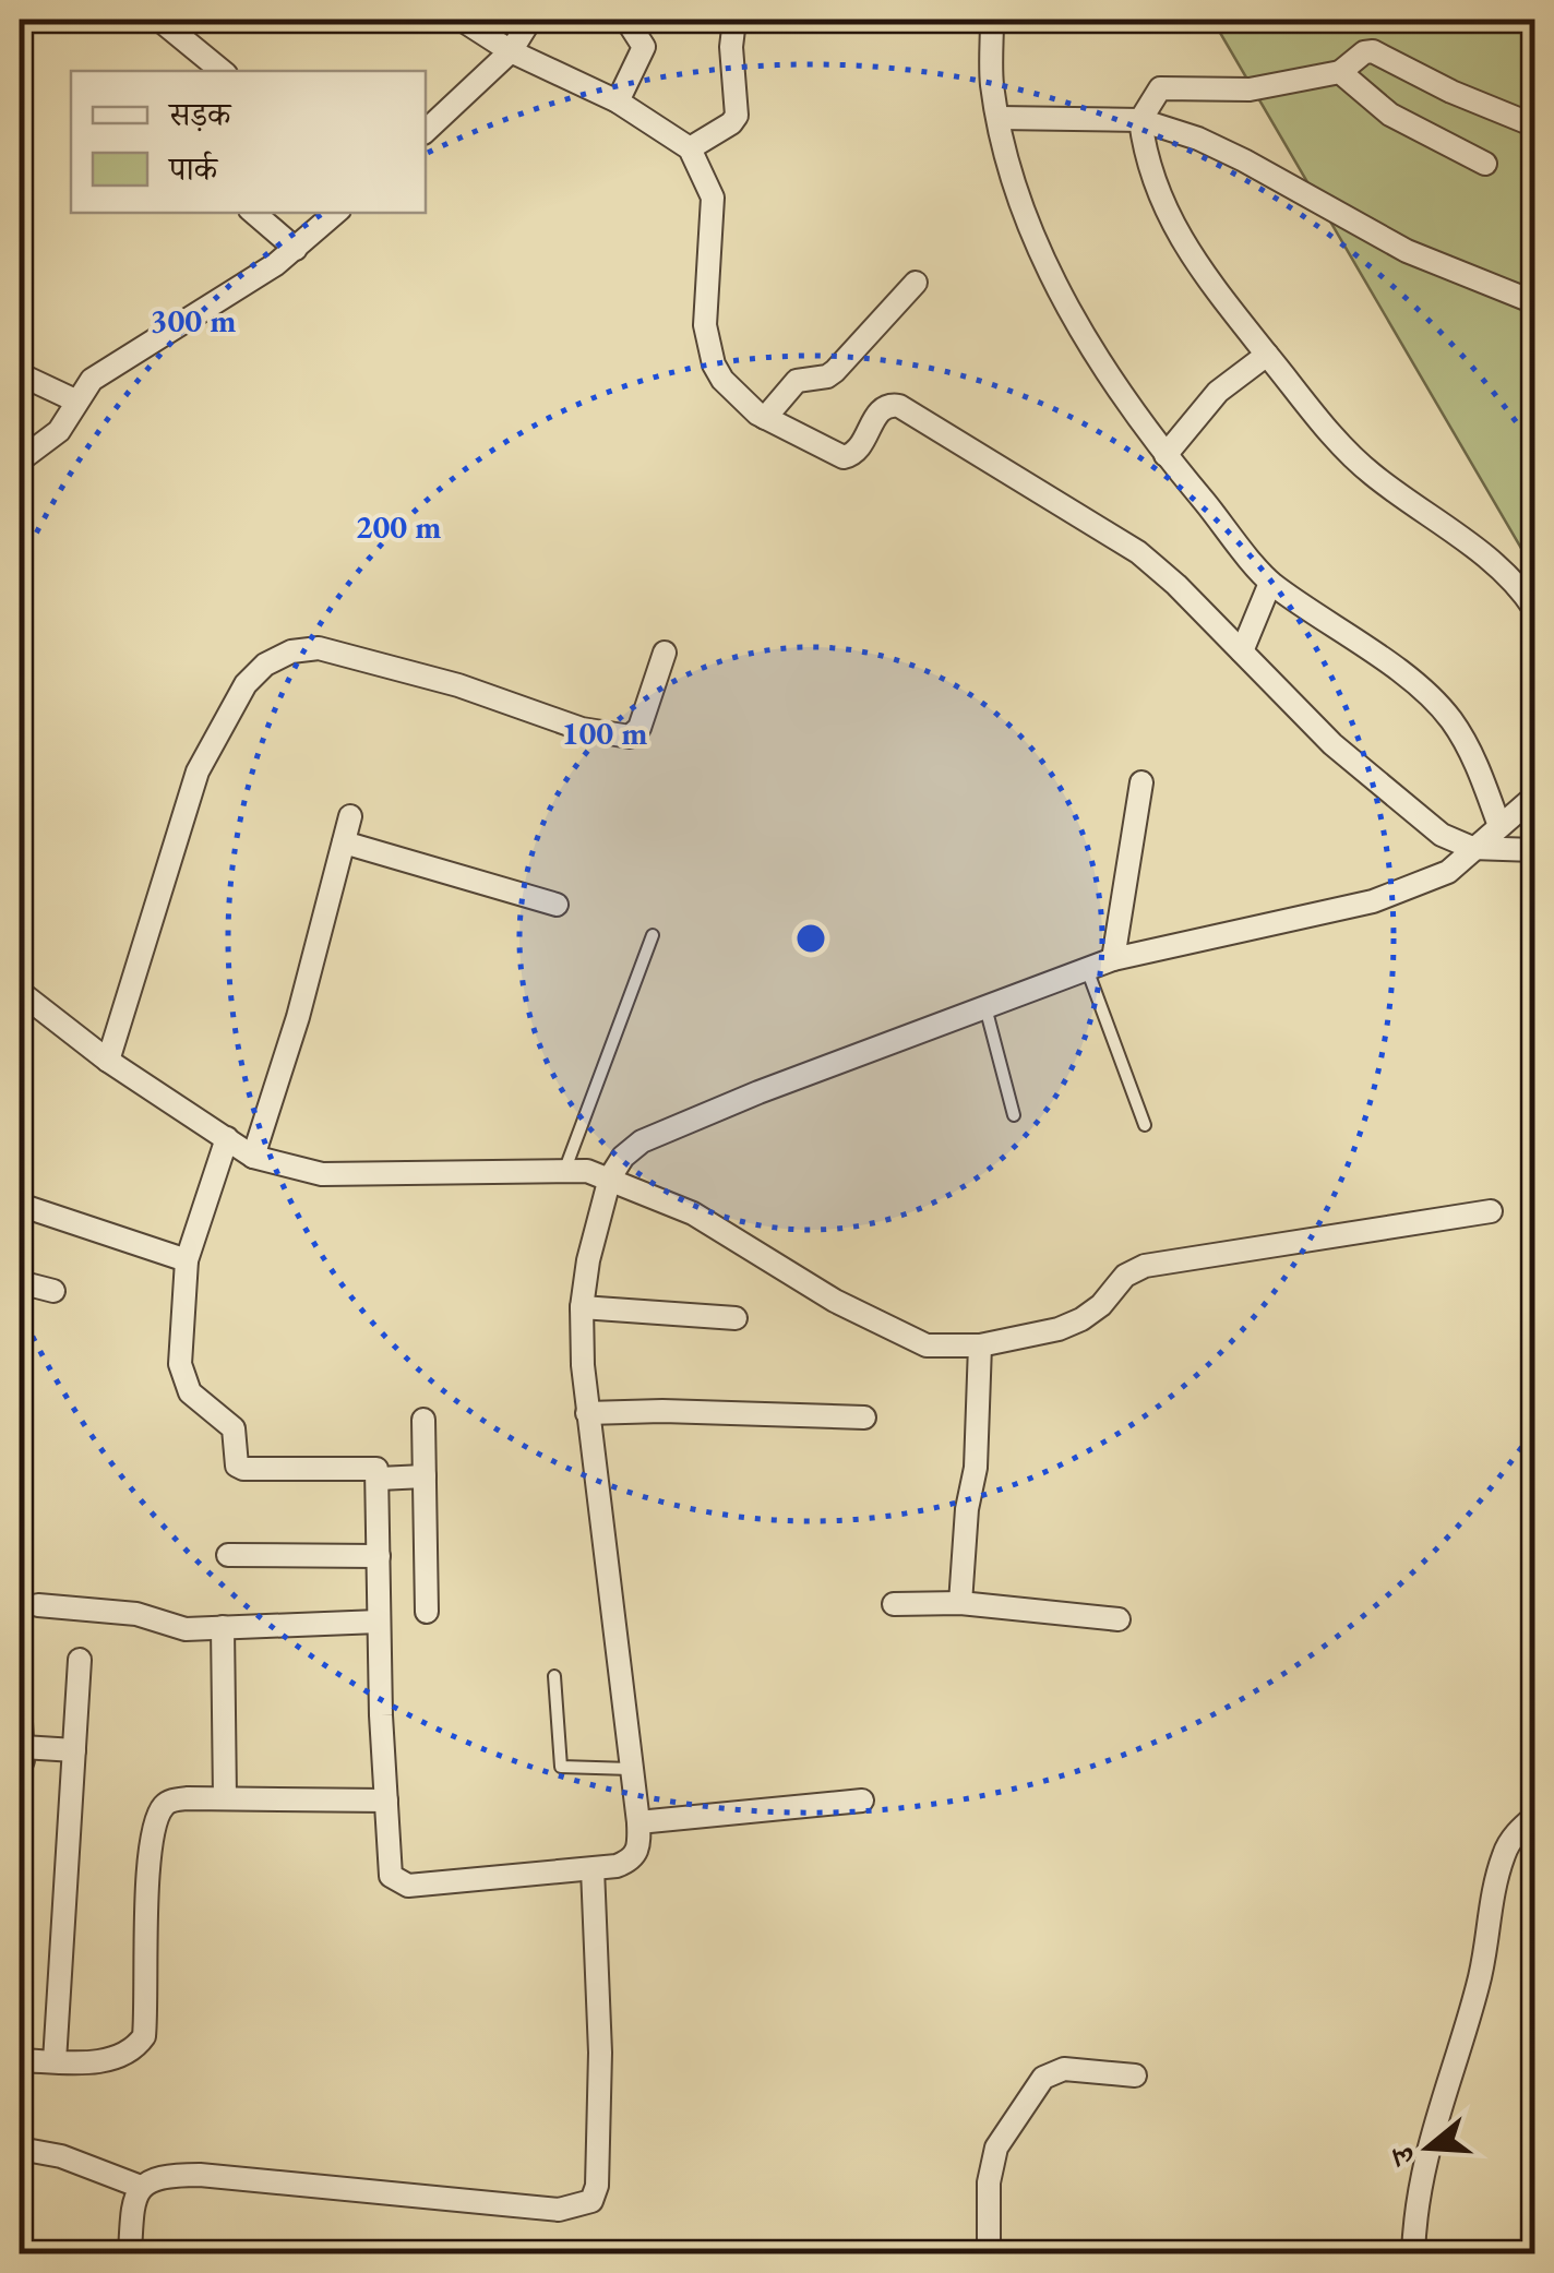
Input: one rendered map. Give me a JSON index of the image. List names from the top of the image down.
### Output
{
  "legend": ["सड़क", "पार्क"],
  "north": "left",
  "rings": ["300 m", "200 m", "100 m"]
}
